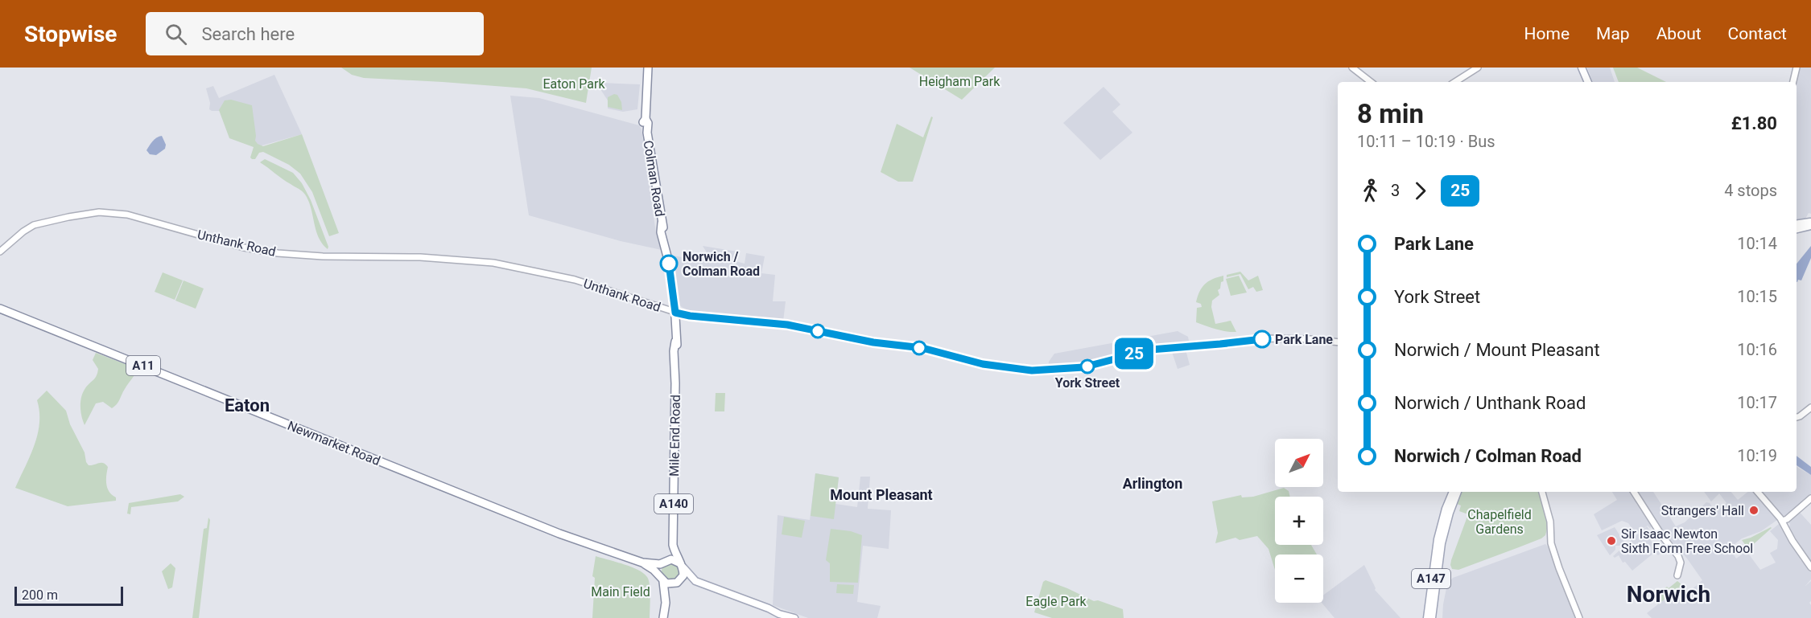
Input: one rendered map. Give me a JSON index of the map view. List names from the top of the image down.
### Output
{
  "streets": {
    "highway": [
      "Colman Road",
      "A11",
      "Mile End Road",
      "Newmarket Road",
      "A140"
    ],
    "main road": ["A147"],
    "street": ["Unthank Road"]
  },
  "crossings": [
    ["Colman Road", "Unthank Road"],
    ["Colman Road", "Mile End Road"],
    ["Unthank Road", "Mile End Road"],
    ["Mile End Road", "Newmarket Road"],
    ["Mile End Road", "A140"],
    ["Newmarket Road", "A140"]
  ],
  "districts": [
    "Eaton",
    "Arlington",
    "Mount Pleasant",
    "Norwich"
  ],
  "parks": [
    "Heigham Park",
    "Eaton Park",
    "Chapelfield Gardens",
    "Main Field",
    "Eagle Park"
  ],
  "places": [
    "Norwich / Colman Road",
    "Park Lane",
    "York Street",
    "Strangers' Hall",
    "Sir Isaac Newton Sixth Form Free School"
  ],
  "lines": ["bus line 25"],
  "scale_bar": "200 m",
  "north": "top right",
  "page": {
    "header": "Stopwise",
    "search": "Search here",
    "nav": [
      "Home",
      "Map",
      "About",
      "Contact"
    ],
    "on_map": "25",
    "heading": ["8 min", "10:11 – 10:19 · Bus", "£1.80"],
    "legs": ["3", "25", "4 stops"],
    "list": [
      {
        "name": "Park Lane",
        "value": "10:14"
      },
      {
        "name": "York Street",
        "value": "10:15"
      },
      {
        "name": "Norwich / Mount Pleasant",
        "value": "10:16"
      },
      {
        "name": "Norwich / Unthank Road",
        "value": "10:17"
      },
      {
        "name": "Norwich / Colman Road",
        "value": "10:19"
      }
    ],
    "map_buttons": ["+", "−"],
    "scale": "200 m"
  }
}
